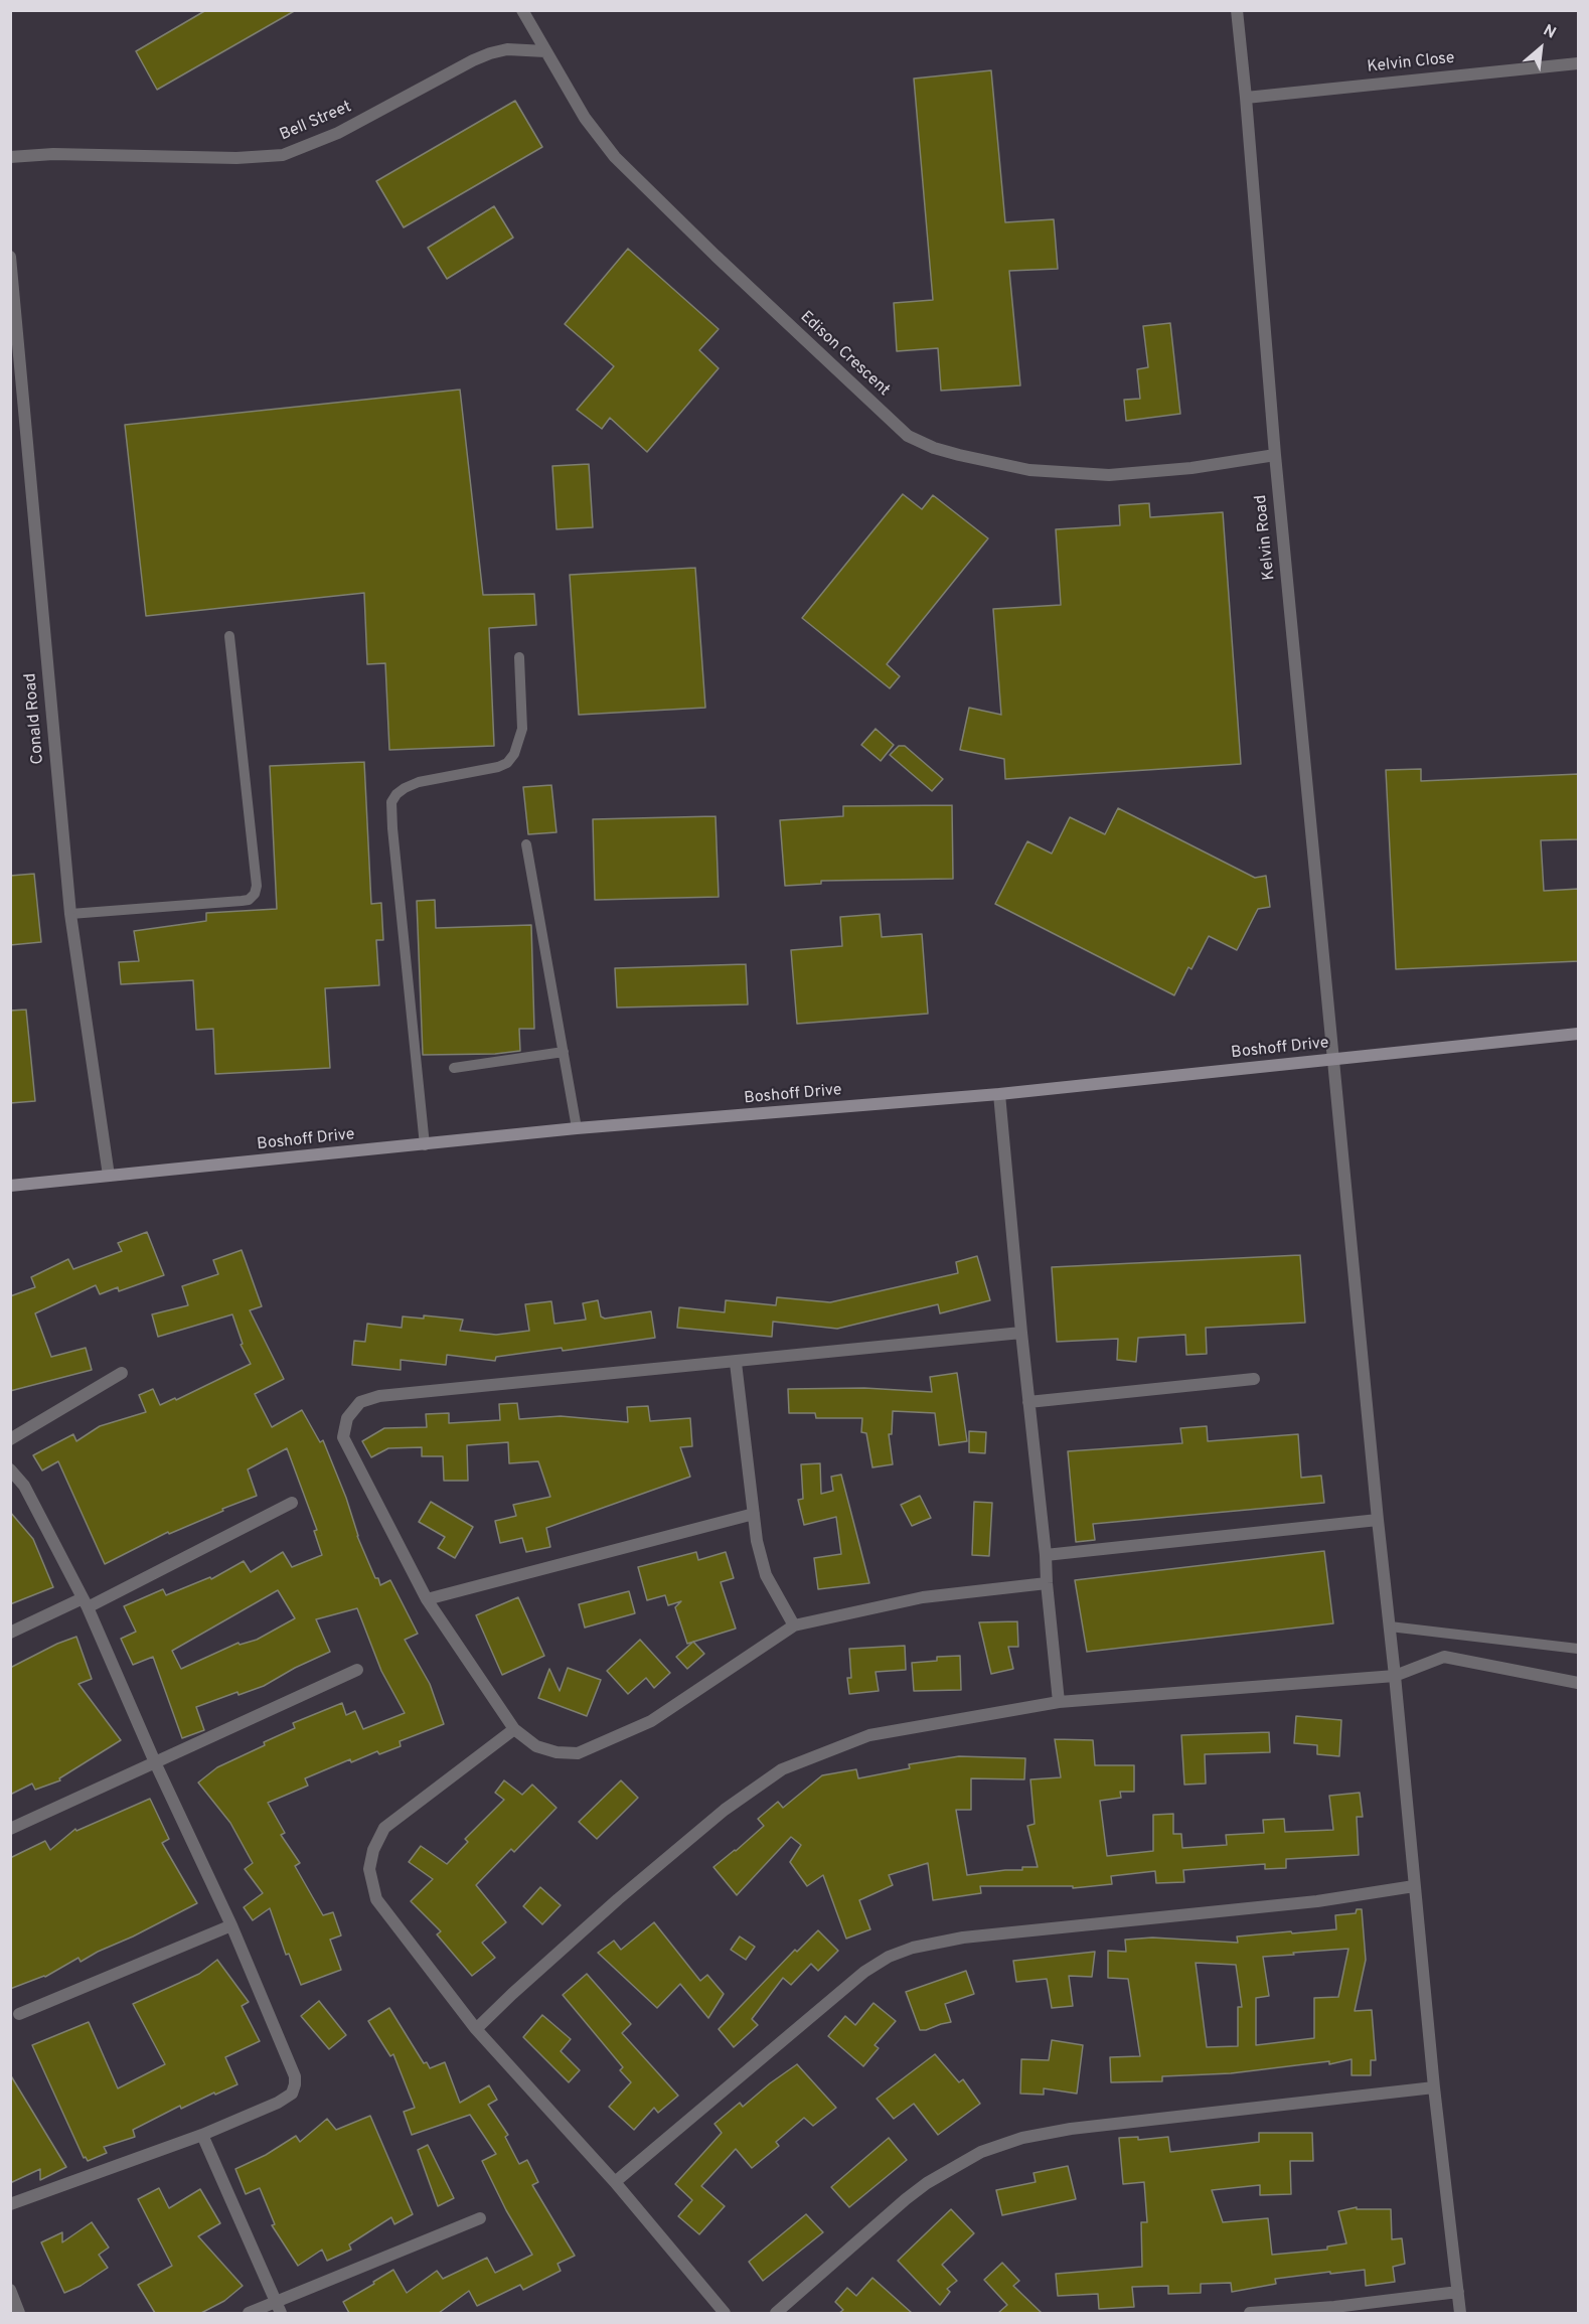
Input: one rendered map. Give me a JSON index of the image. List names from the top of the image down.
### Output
{
  "streets": {
    "main road": ["Boshoff Drive"],
    "street": [
      "Kelvin Close",
      "Bell Street",
      "Edison Crescent",
      "Kelvin Road",
      "Conald Road"
    ]
  },
  "crossings": [
    ["Kelvin Close", "Kelvin Road"],
    ["Bell Street", "Edison Crescent"],
    ["Edison Crescent", "Kelvin Road"],
    ["Kelvin Road", "Boshoff Drive"],
    ["Conald Road", "Boshoff Drive"]
  ],
  "north": "top right"
}
